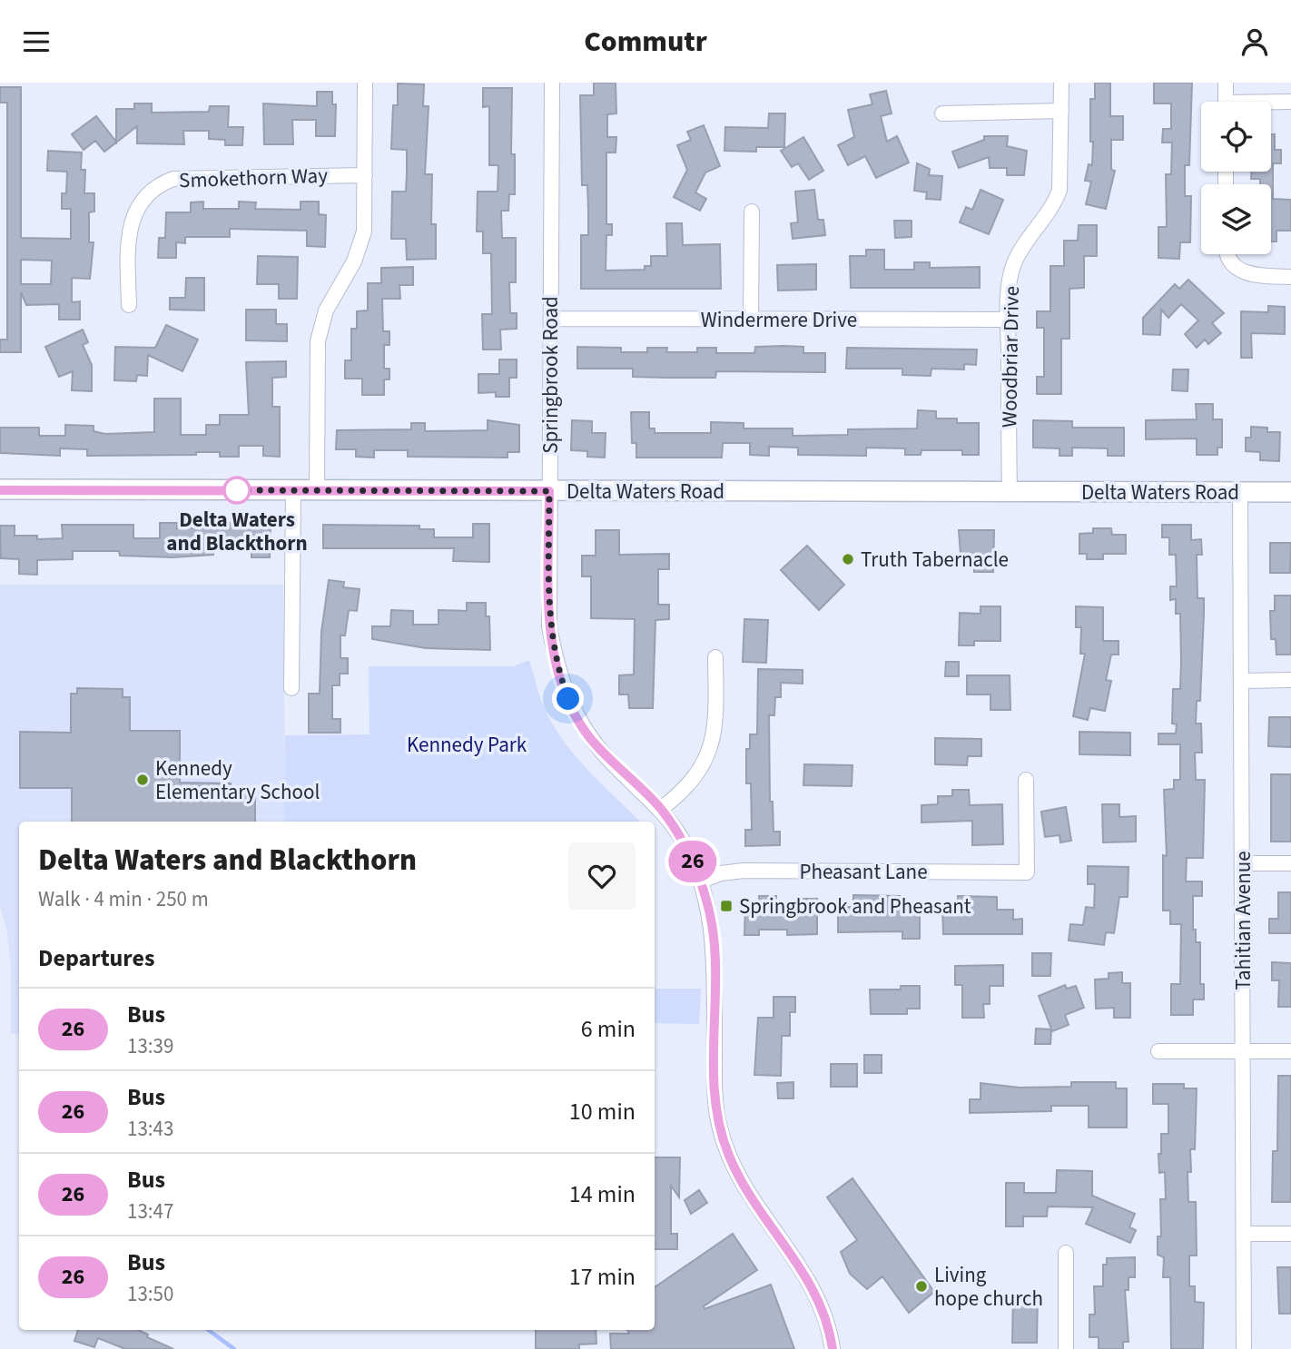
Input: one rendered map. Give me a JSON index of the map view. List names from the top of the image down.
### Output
{
  "streets": {
    "main road": ["Delta Waters Road"],
    "street": [
      "Smokethorn Way",
      "Windermere Drive",
      "Woodbriar Drive",
      "Springbrook Road",
      "Pheasant Lane",
      "Tahitian Avenue"
    ]
  },
  "crossings": [
    ["Windermere Drive", "Woodbriar Drive"],
    ["Windermere Drive", "Springbrook Road"],
    ["Woodbriar Drive", "Delta Waters Road"],
    ["Springbrook Road", "Delta Waters Road"],
    ["Springbrook Road", "Pheasant Lane"],
    ["Delta Waters Road", "Tahitian Avenue"]
  ],
  "parks": ["Kennedy Park"],
  "places": {
    "other": [
      "Delta Waters and Blackthorn",
      "Truth Tabernacle",
      "Kennedy Elementary School",
      "Living hope church"
    ],
    "transit": ["Springbrook and Pheasant"]
  },
  "lines": ["bus line 26"],
  "page": {
    "header": "Commutr",
    "on_map": "26",
    "heading": [
      ["Delta Waters and Blackthorn", "Walk · 4 min · 250 m"],
      "Departures"
    ],
    "list": [
      {
        "mark": "26",
        "name": "Bus",
        "note": "13:39",
        "value": "6 min"
      },
      {
        "mark": "26",
        "name": "Bus",
        "note": "13:43",
        "value": "10 min"
      },
      {
        "mark": "26",
        "name": "Bus",
        "note": "13:47",
        "value": "14 min"
      },
      {
        "mark": "26",
        "name": "Bus",
        "note": "13:50",
        "value": "17 min"
      }
    ]
  }
}
